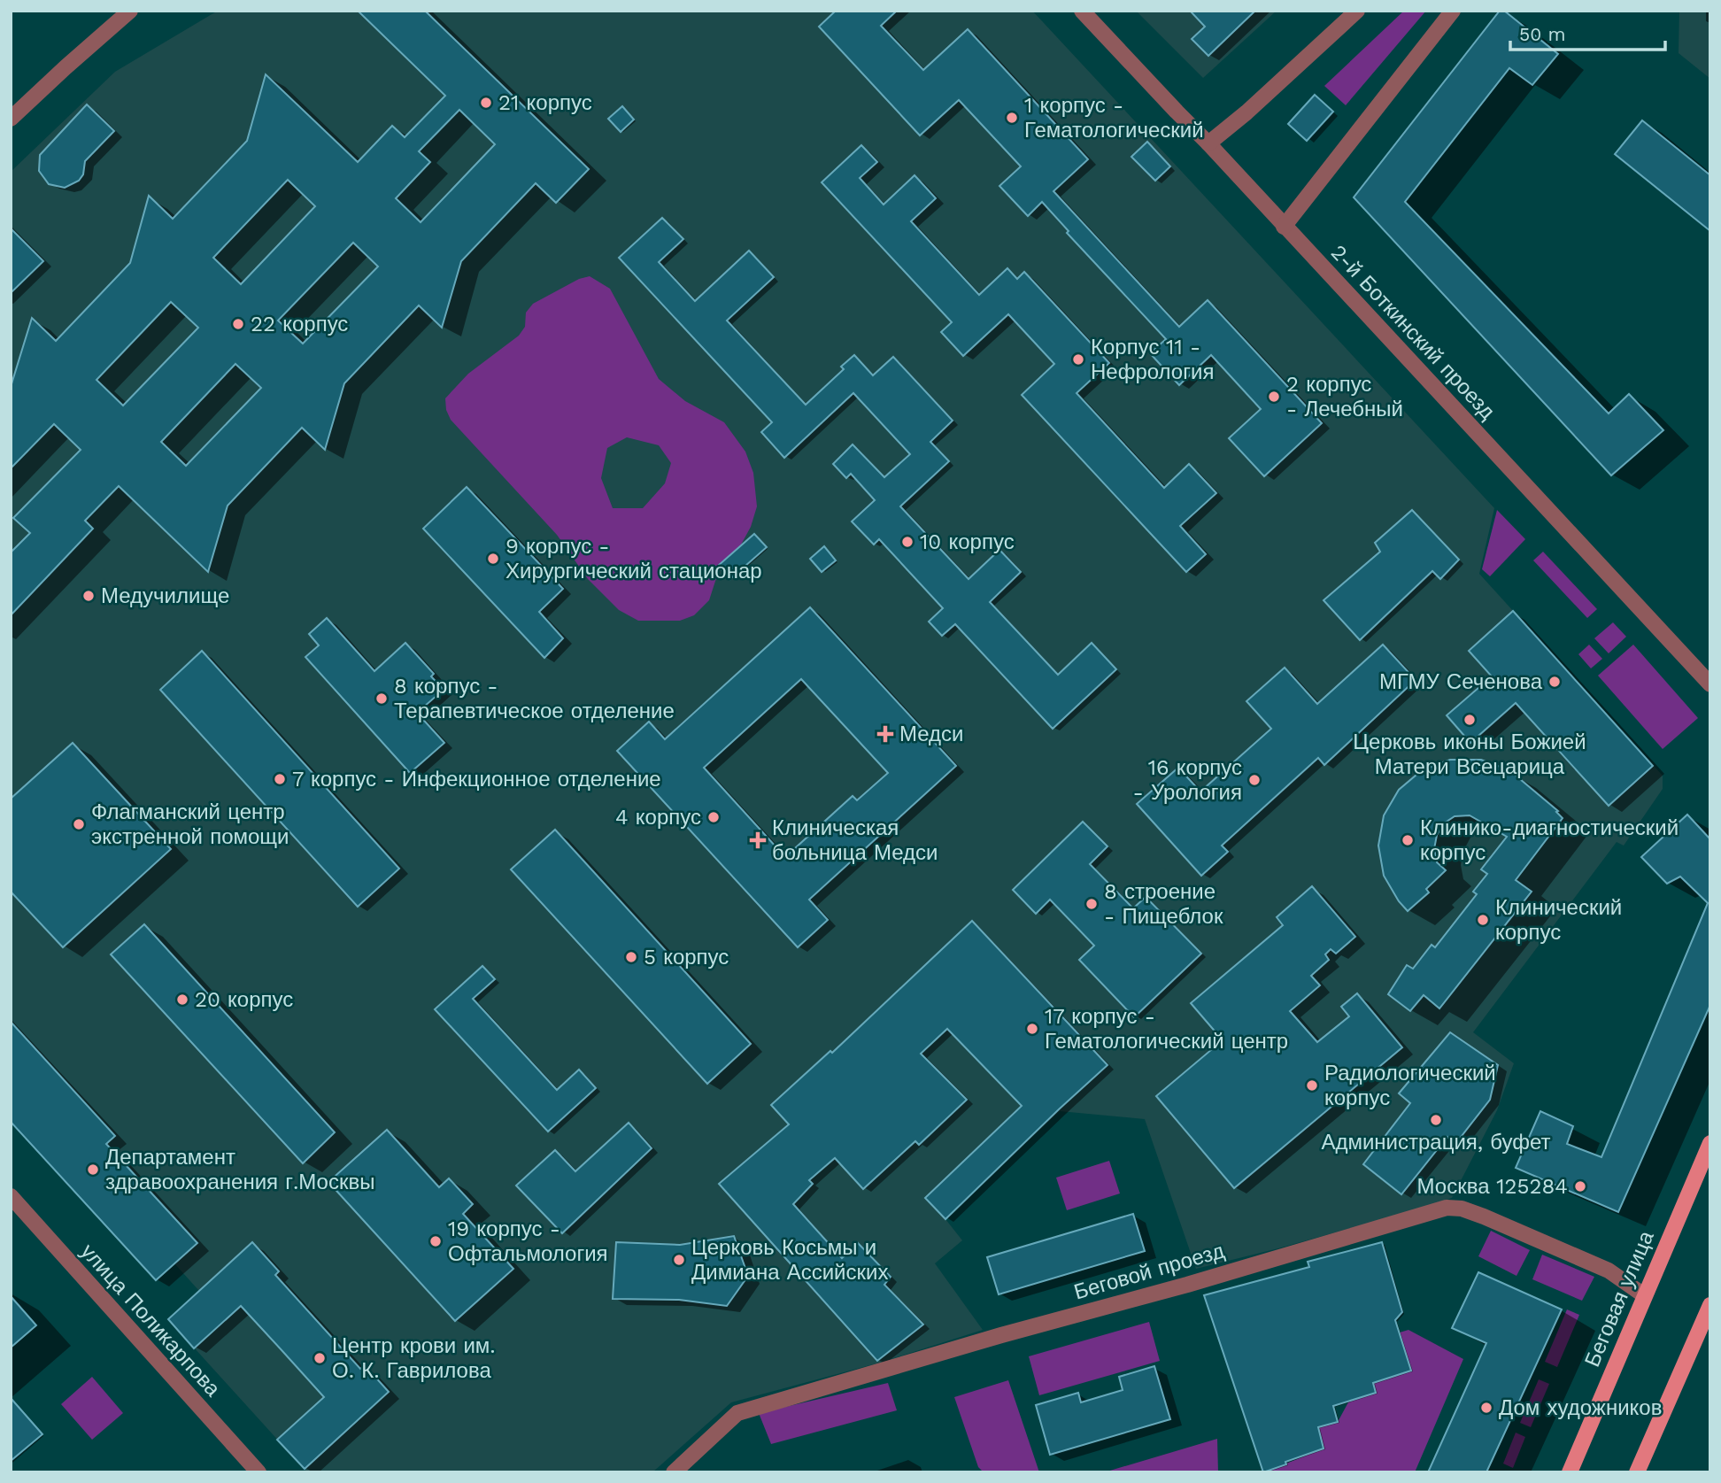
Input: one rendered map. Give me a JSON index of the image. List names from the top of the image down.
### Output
{
  "streets": {
    "main road": ["Беговая улица"],
    "street": ["2-й Боткинский проезд", "Беговой проезд", "улица Поликарпова"]
  },
  "crossings": [
    ["Беговой проезд", "Беговая улица"]
  ],
  "places": {
    "other": [
      "21 корпус",
      "1 корпус - Гематологический",
      "22 корпус",
      "Корпус 11 - Нефрология",
      "2 корпус - Лечебный",
      "10 корпус",
      "9 корпус - Хирургический стационар",
      "Медучилище",
      "МГМУ Сеченова",
      "8 корпус - Терапевтическое отделение",
      "Церковь иконы Божией Матери Всецарица",
      "7 корпус - Инфекционное отделение",
      "16 корпус - Урология",
      "4 корпус",
      "Флагманский центр экстренной помощи",
      "Клинико-диагностический корпус",
      "8 строение - Пищеблок",
      "Клинический корпус",
      "5 корпус",
      "20 корпус",
      "17 корпус - Гематологический центр",
      "Радиологический корпус",
      "Администрация, буфет",
      "Департамент здравоохранения г.Москвы",
      "Москва 125284",
      "19 корпус - Офтальмология",
      "Церковь Косьмы и Димиана Ассийских",
      "Центр крови им. О. К. Гаврилова",
      "Дом художников"
    ],
    "health": ["Медси", "Клиническая больница Медси"]
  },
  "scale_bar": "50 m"
}
